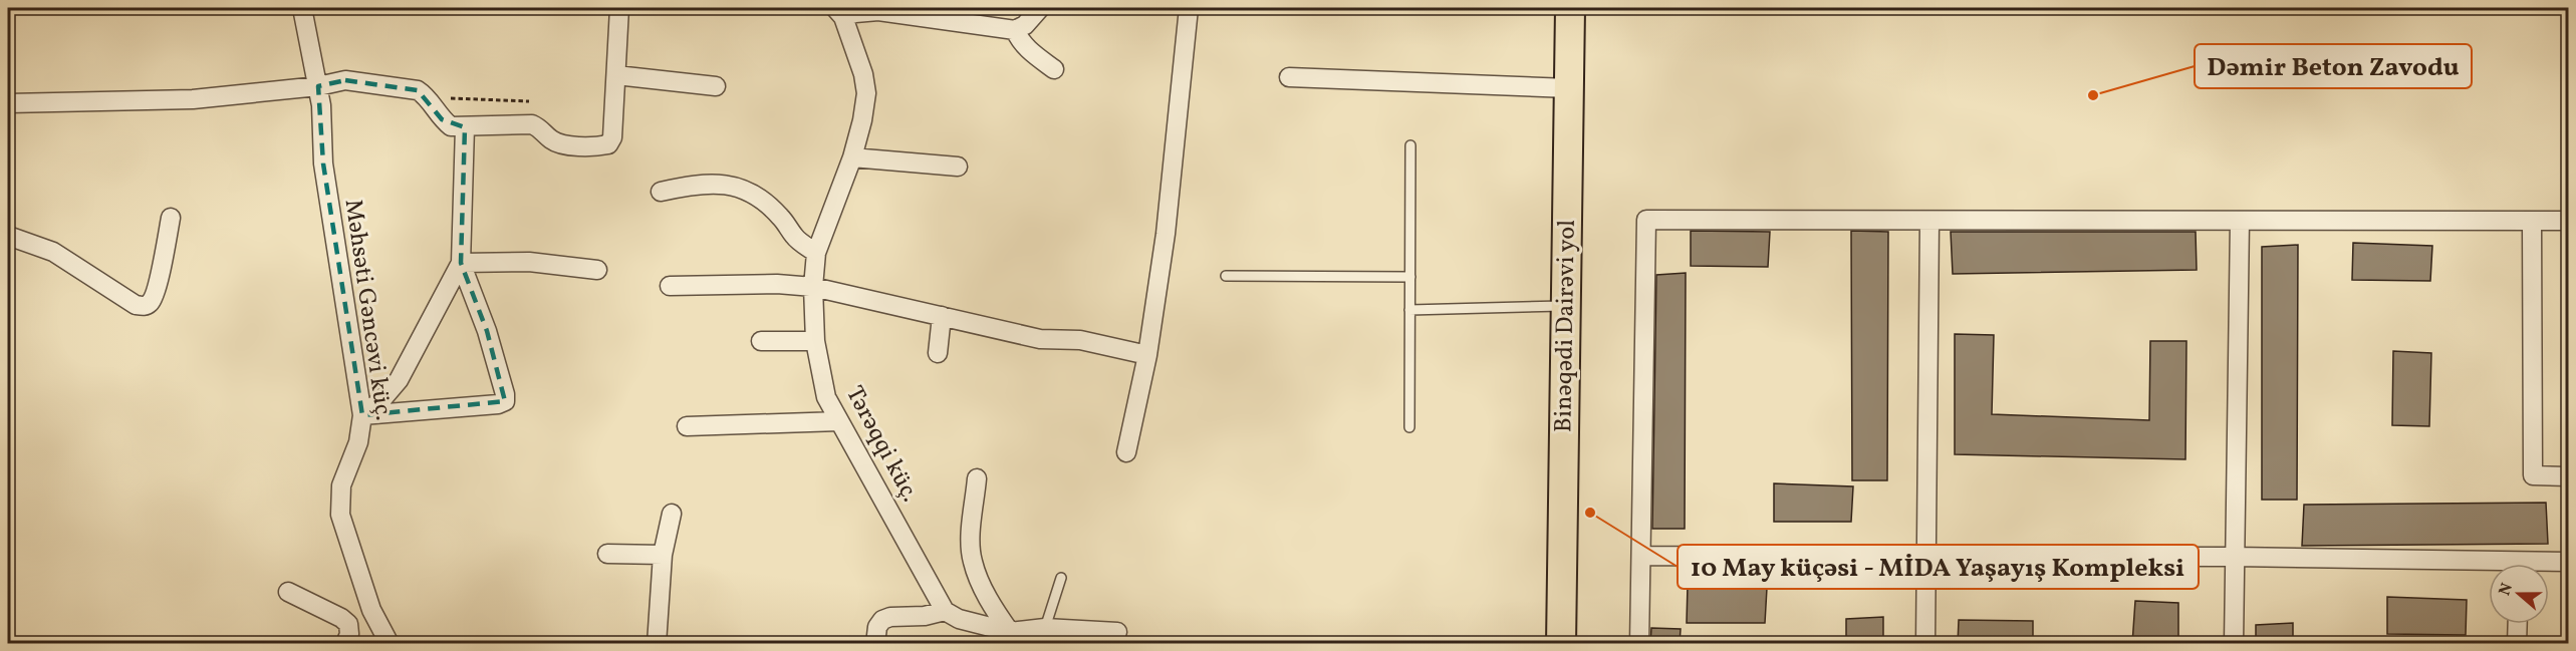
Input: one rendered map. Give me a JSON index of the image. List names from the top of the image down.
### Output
{
  "streets": {
    "main road": ["Binəqədi Dairəvi yol"],
    "street": ["Məhsəti Gəncəvi küç.", "Tərəqqi küç."]
  },
  "places": ["Dəmir Beton Zavodu", "10 May küçəsi - MİDA Yaşayış Kompleksi"],
  "north": "left"
}
